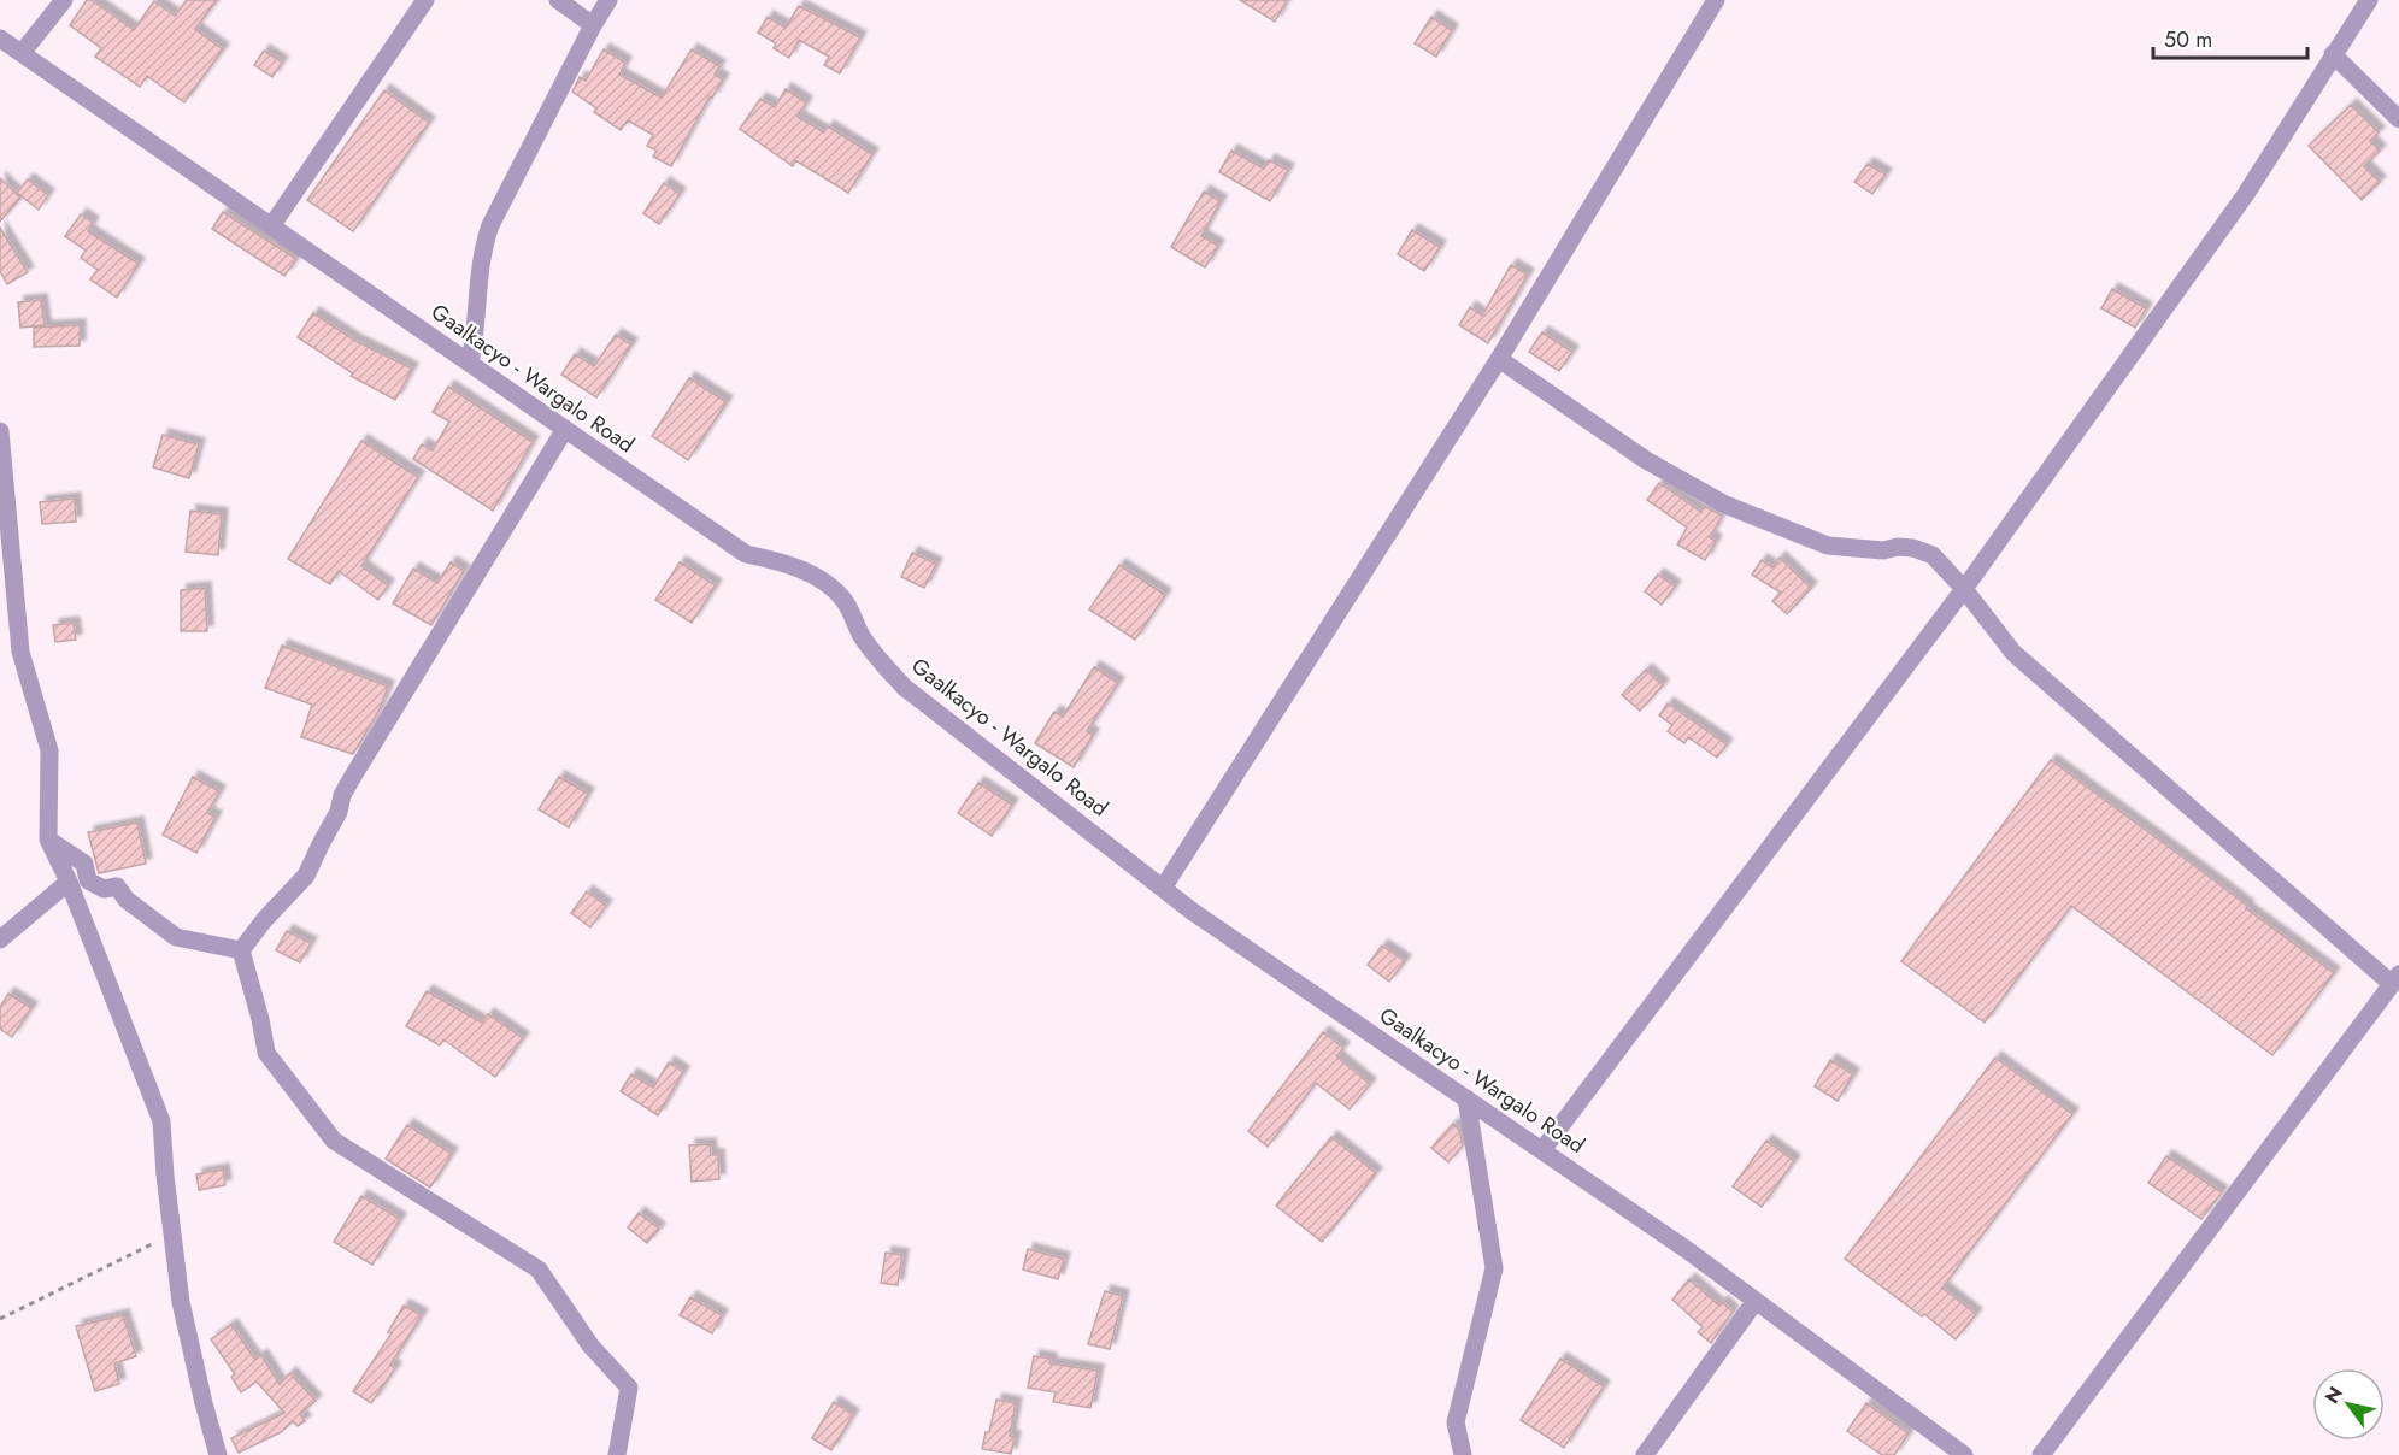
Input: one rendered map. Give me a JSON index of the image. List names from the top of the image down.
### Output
{
  "streets": {
    "street": ["Gaalkacyo - Wargalo Road"]
  },
  "scale_bar": "50 m",
  "north": "top left"
}
